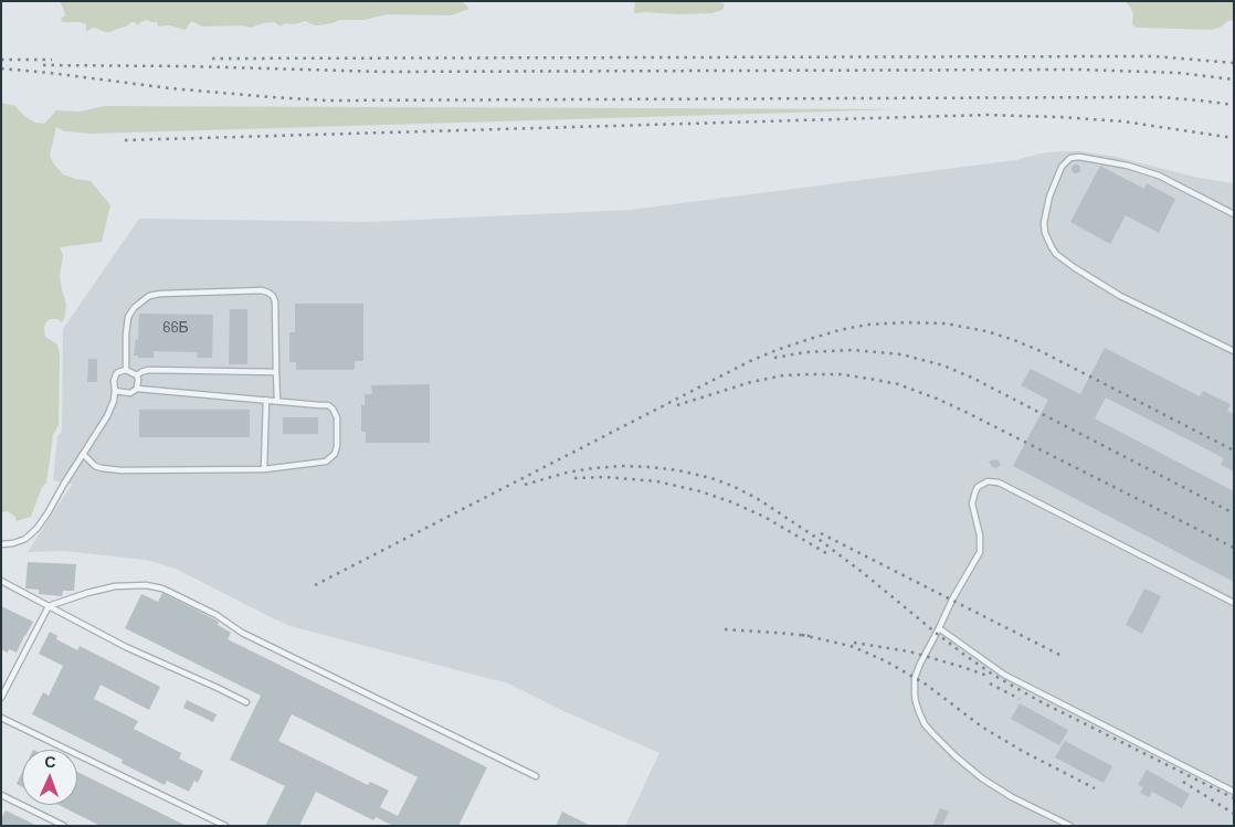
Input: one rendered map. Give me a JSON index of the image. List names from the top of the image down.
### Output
{
  "house_numbers": ["66Б"],
  "north": "top"
}
